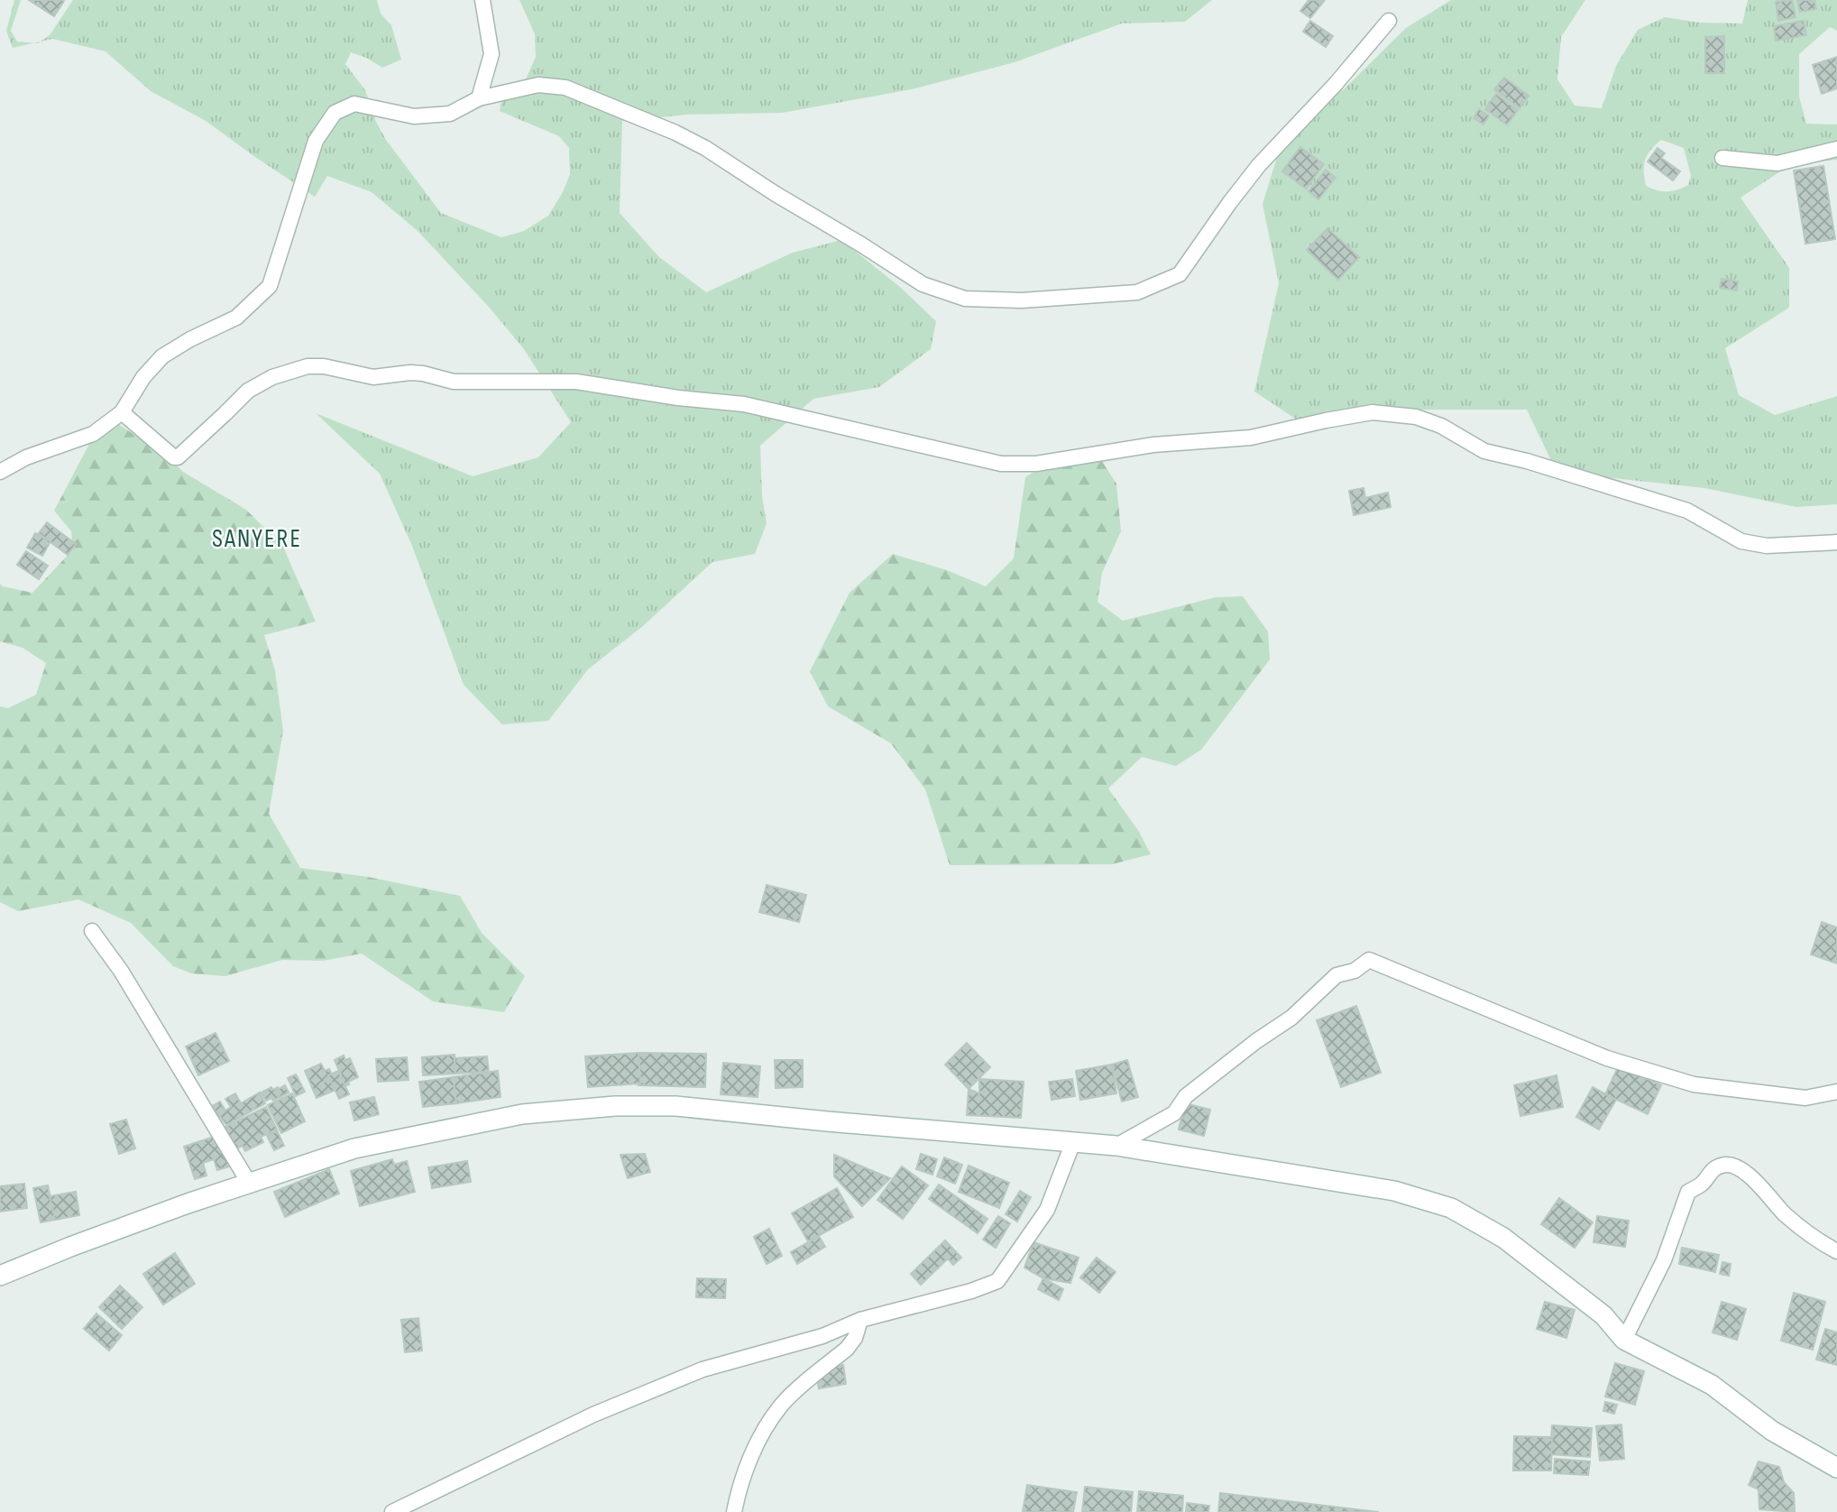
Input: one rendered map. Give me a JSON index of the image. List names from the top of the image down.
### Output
{
  "districts": ["SANYERE"]
}
